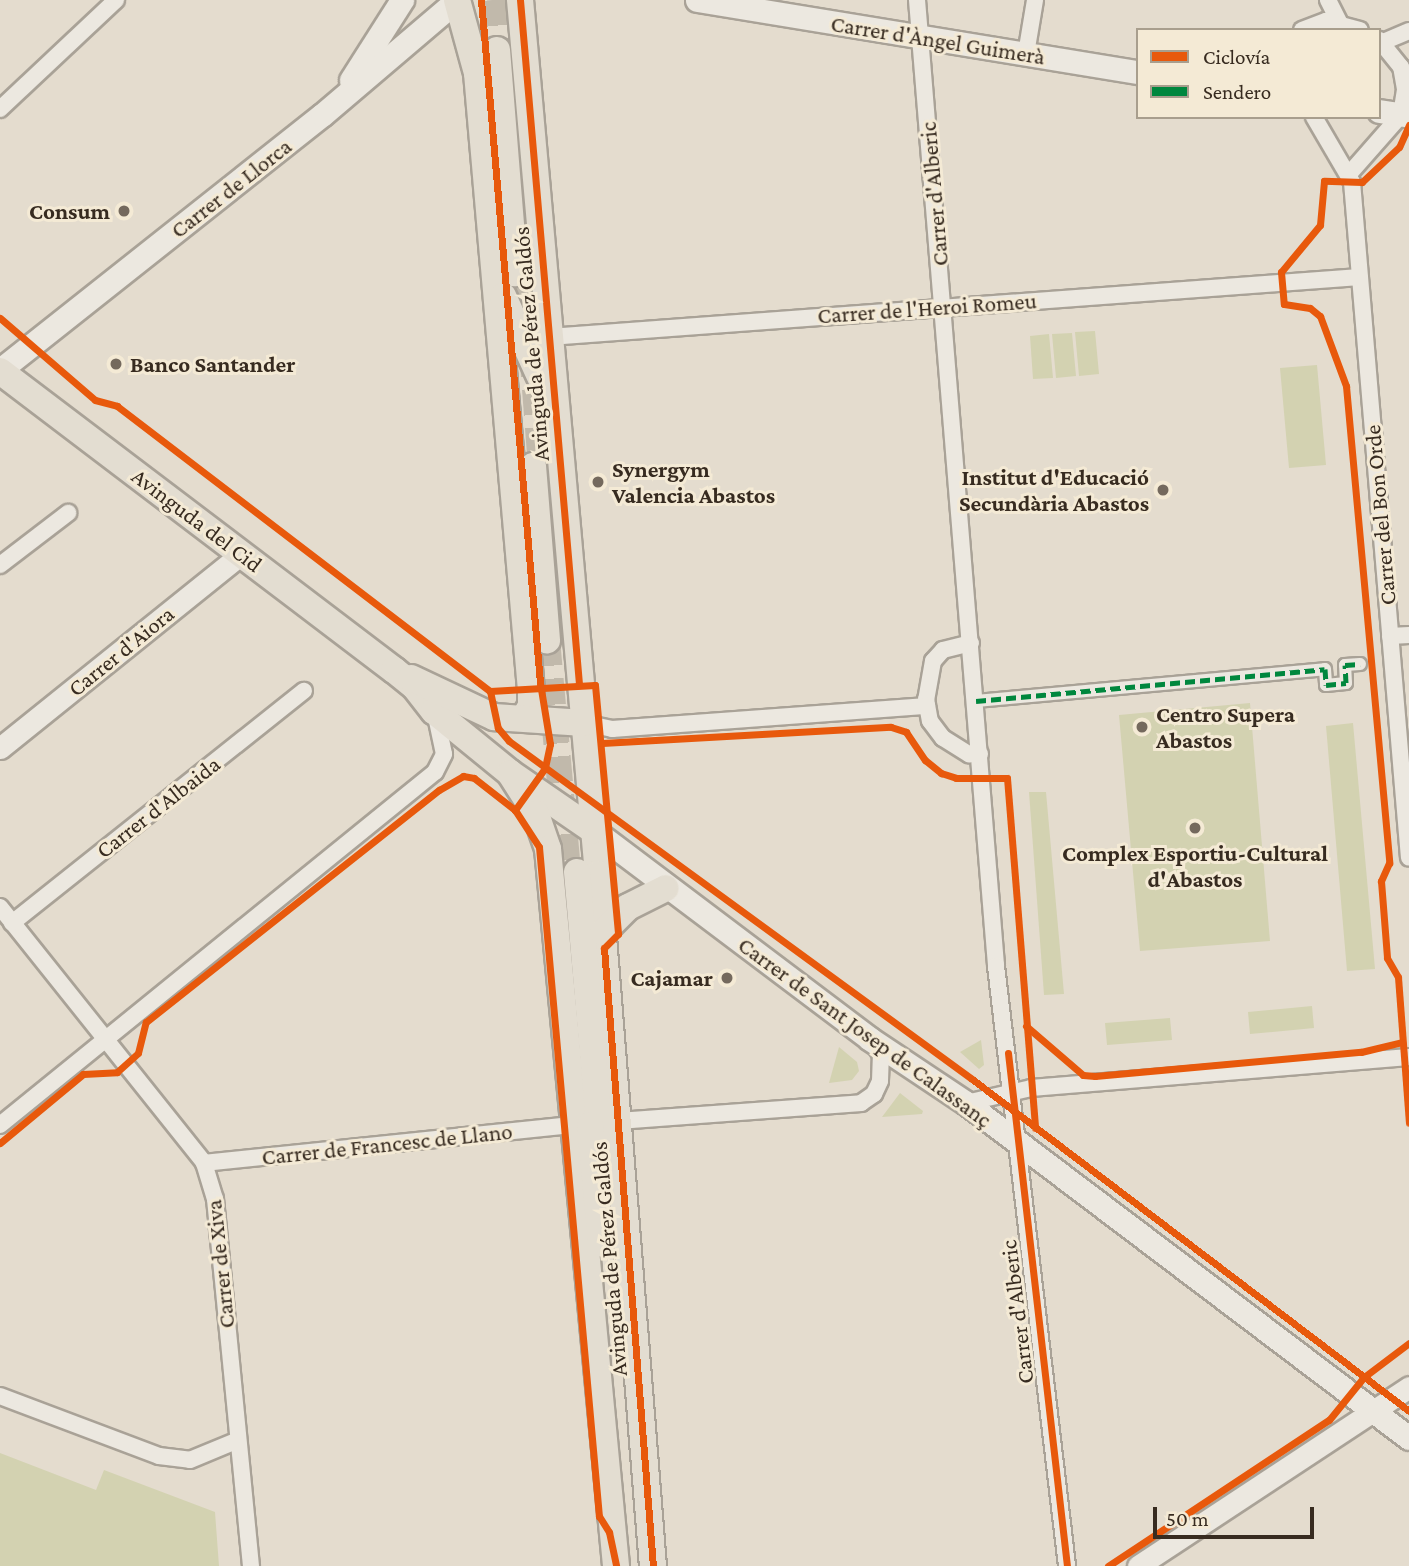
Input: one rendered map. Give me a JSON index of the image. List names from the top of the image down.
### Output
{
  "streets": {
    "main road": [
      "Carrer d'Àngel Guimerà",
      "Carrer de Llorca",
      "Avinguda de Pérez Galdós",
      "Avinguda del Cid",
      "Carrer de Sant Josep de Calassanç"
    ],
    "street": [
      "Carrer d'Alberic",
      "Carrer de l'Heroi Romeu",
      "Carrer del Bon Orde",
      "Carrer d'Aiora",
      "Carrer d'Albaida",
      "Carrer de Francesc de Llano",
      "Carrer de Xiva"
    ]
  },
  "crossings": [
    ["Carrer d'Àngel Guimerà", "Carrer d'Alberic"],
    ["Carrer de Llorca", "Avinguda de Pérez Galdós"],
    ["Carrer de Llorca", "Avinguda del Cid"],
    ["Carrer d'Alberic", "Carrer de l'Heroi Romeu"],
    ["Carrer d'Alberic", "Carrer de Sant Josep de Calassanç"],
    ["Carrer de l'Heroi Romeu", "Avinguda de Pérez Galdós"],
    ["Carrer de l'Heroi Romeu", "Carrer del Bon Orde"],
    ["Avinguda de Pérez Galdós", "Avinguda del Cid"],
    ["Avinguda de Pérez Galdós", "Carrer de Sant Josep de Calassanç"],
    ["Avinguda de Pérez Galdós", "Carrer de Francesc de Llano"],
    ["Avinguda del Cid", "Carrer d'Aiora"],
    ["Avinguda del Cid", "Carrer de Sant Josep de Calassanç"],
    ["Carrer d'Albaida", "Carrer de Xiva"],
    ["Carrer de Francesc de Llano", "Carrer de Xiva"]
  ],
  "places": [
    "Consum",
    "Banco Santander",
    "Synergym Valencia Abastos",
    "Institut d'Educació Secundària Abastos",
    "Centro Supera Abastos",
    "Complex Esportiu-Cultural d'Abastos",
    "Cajamar"
  ],
  "legend": ["Ciclovía", "Sendero"],
  "scale_bar": "50 m"
}
